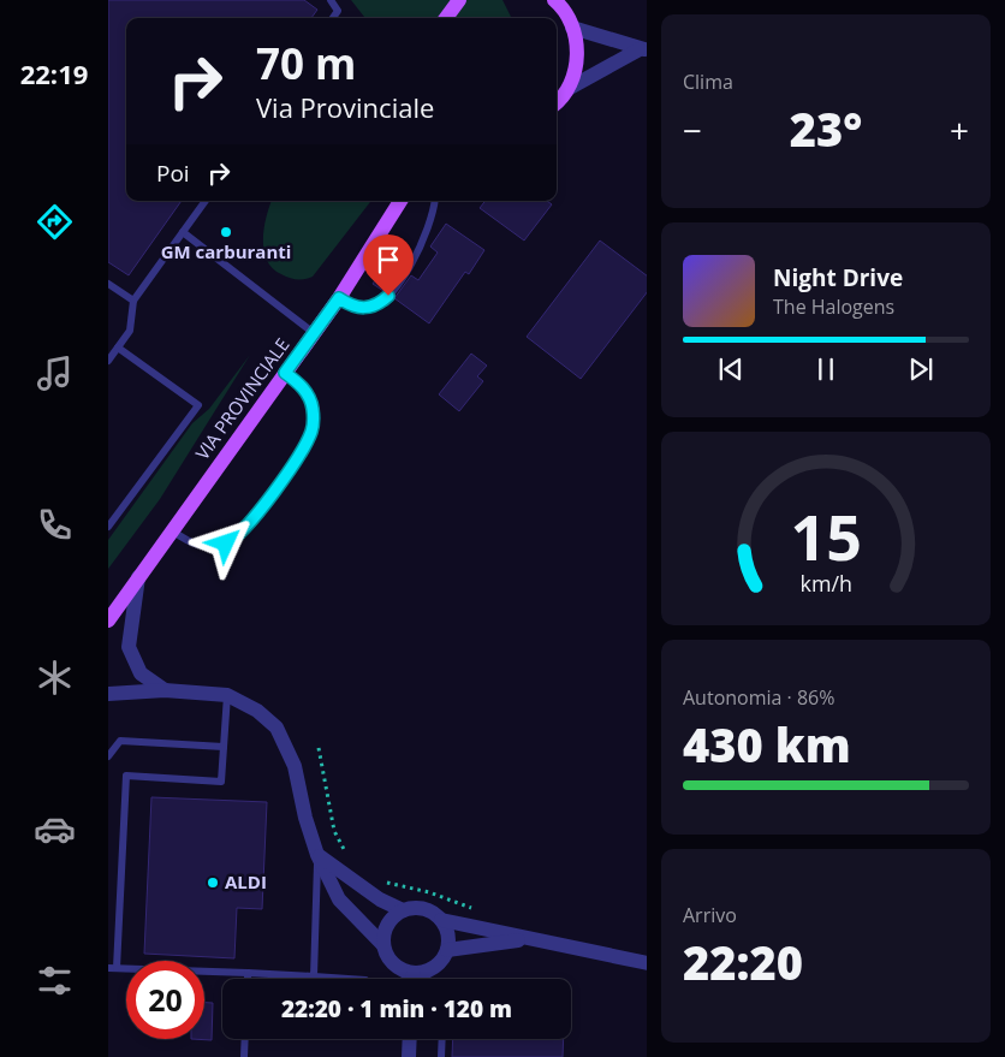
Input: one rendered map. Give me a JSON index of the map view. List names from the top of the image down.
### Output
{
  "streets": {
    "main road": ["VIA PROVINCIALE"]
  },
  "places": ["GM carburanti", "ALDI"],
  "page": {
    "tabs": "22:19",
    "tile": [
      "Clima",
      ["Autonomia · 86%", "430 km"],
      ["Arrivo", "22:20"]
    ],
    "turn": ["70 m", "Via Provinciale"],
    "heat": ["−", "23°", "+"],
    "then": "Poi",
    "song": ["Night Drive", "The Halogens"],
    "limit": "20",
    "trip": "22:20 · 1 min · 120 m",
    "gauge": ["15", "km/h"]
  }
}
